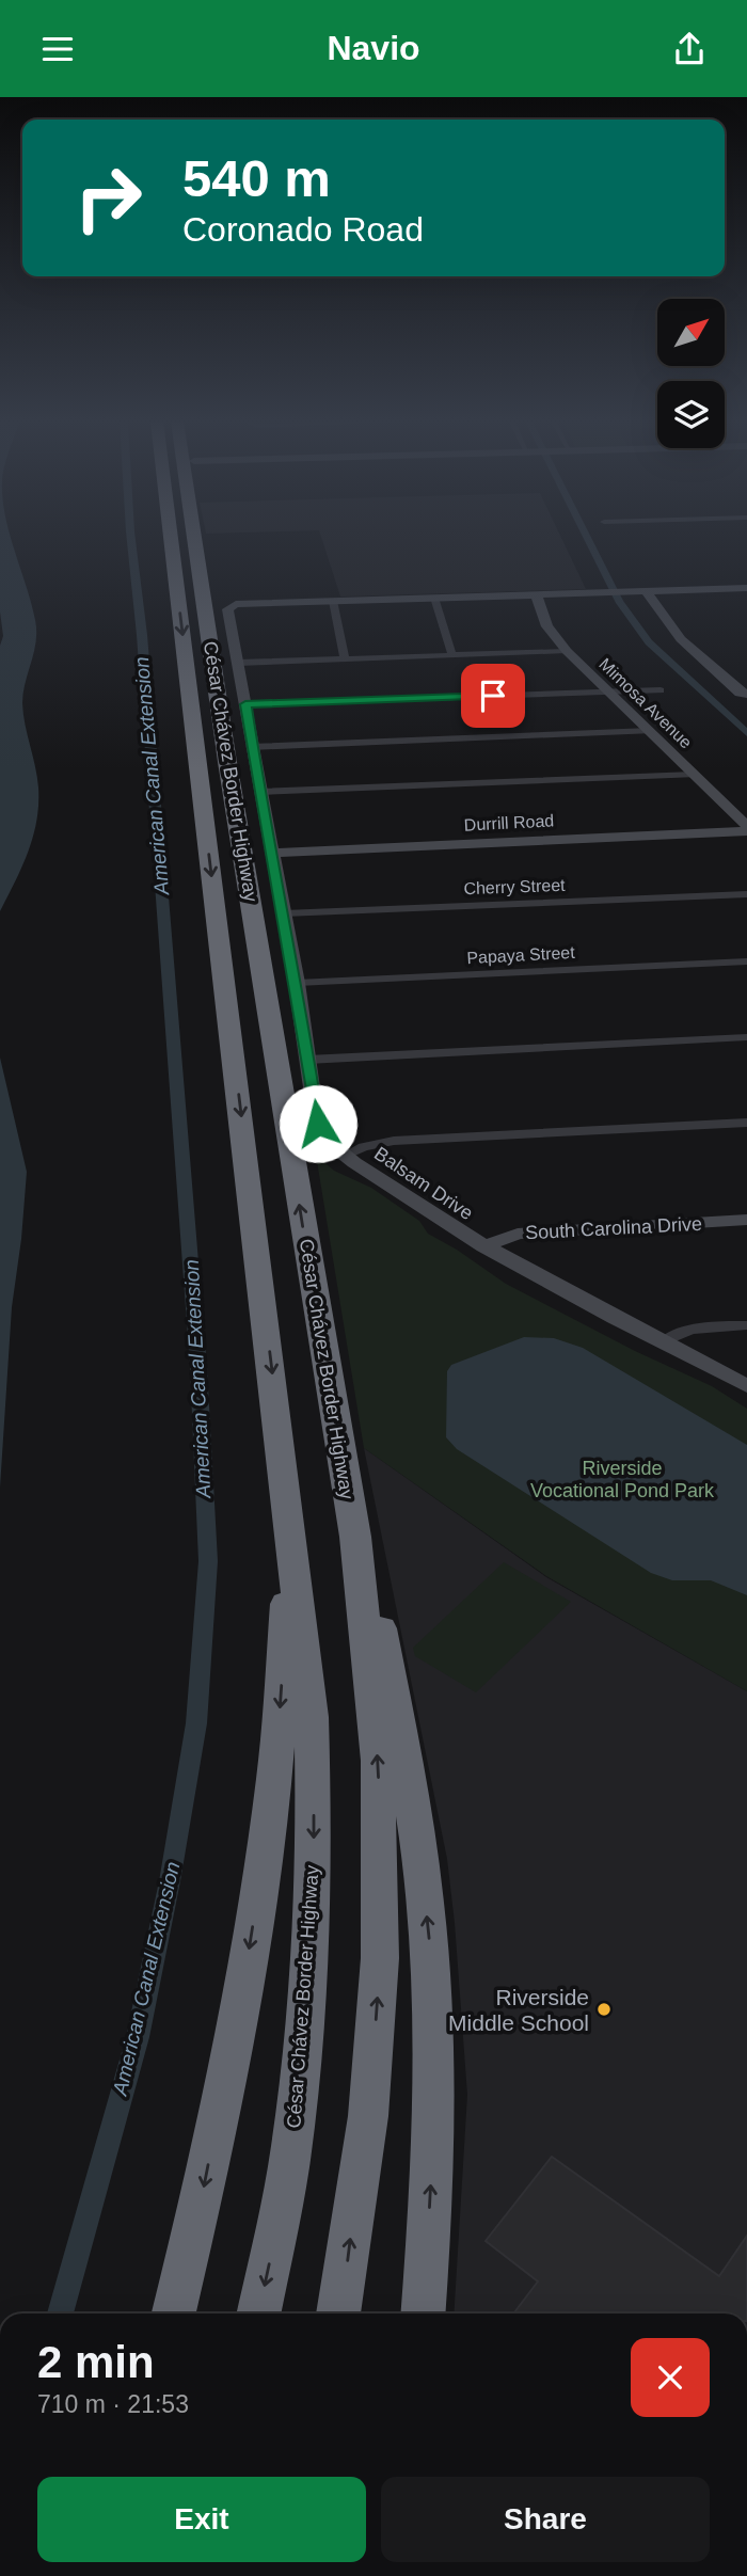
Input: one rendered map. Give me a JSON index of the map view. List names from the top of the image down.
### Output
{
  "streets": {
    "highway": ["César Chávez Border Highway"],
    "street": [
      "Mimosa Avenue",
      "Durrill Road",
      "Cherry Street",
      "Papaya Street",
      "Balsam Drive",
      "South Carolina Drive"
    ]
  },
  "crossings": [
    ["Mimosa Avenue", "Durrill Road"],
    ["Durrill Road", "Balsam Drive"],
    ["Cherry Street", "Balsam Drive"],
    ["Papaya Street", "Balsam Drive"],
    ["Balsam Drive", "South Carolina Drive"]
  ],
  "water": ["American Canal Extension"],
  "parks": ["Riverside Vocational Pond Park"],
  "places": ["Riverside Middle School"],
  "north": "top right",
  "page": {
    "header": "Navio",
    "turn": ["540 m", "Coronado Road"],
    "heading": ["2 min", "710 m · 21:53"],
    "buttons": ["Exit", "Share"]
  }
}
